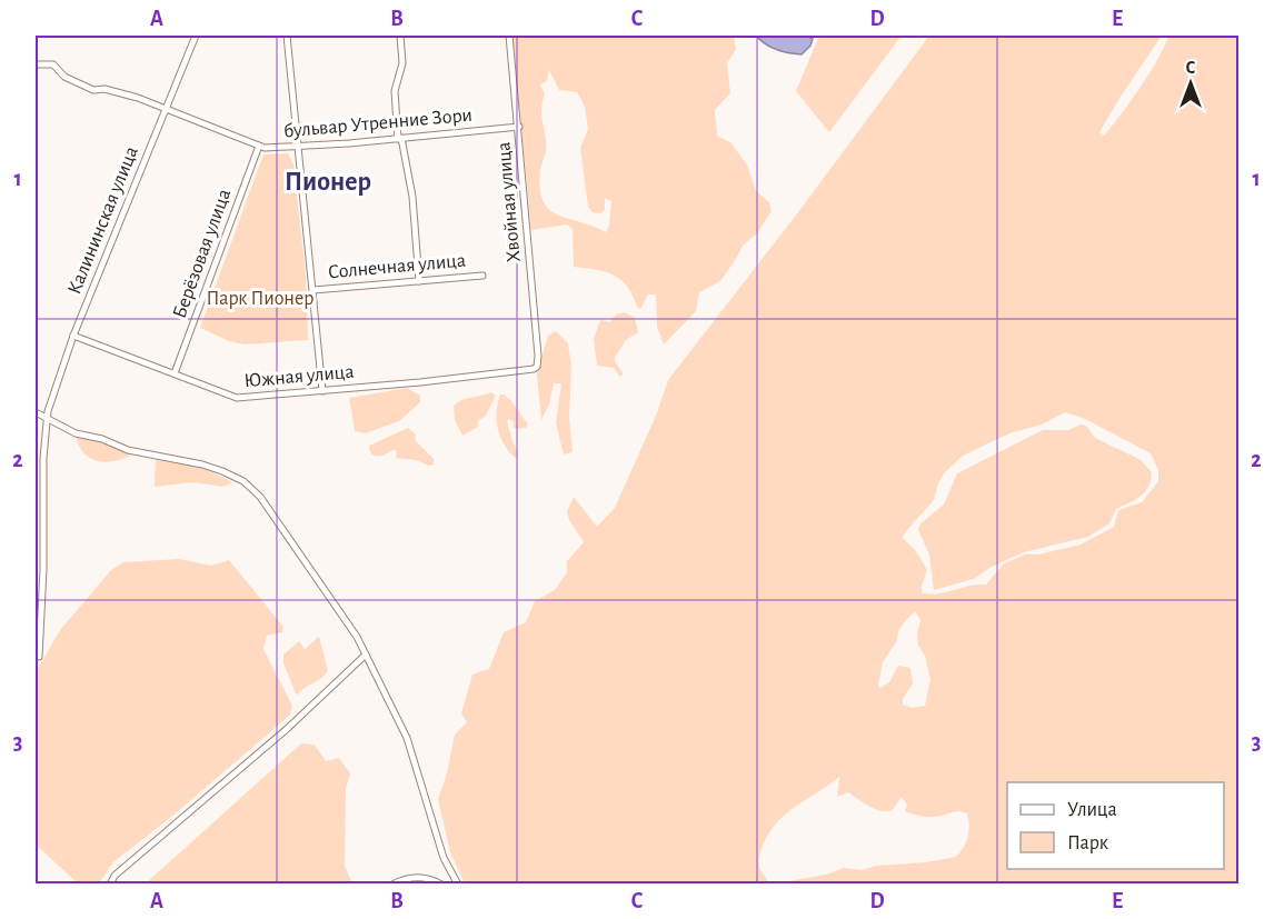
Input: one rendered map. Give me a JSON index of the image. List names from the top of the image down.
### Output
{
  "streets": {
    "street": [
      "бульвар Утренние Зори",
      "Хвойная улица",
      "Калининская улица",
      "Берёзовая улица",
      "Солнечная улица",
      "Южная улица"
    ]
  },
  "crossings": [
    ["бульвар Утренние Зори", "Хвойная улица"],
    ["бульвар Утренние Зори", "Калининская улица"],
    ["бульвар Утренние Зори", "Берёзовая улица"],
    ["Хвойная улица", "Южная улица"],
    ["Калининская улица", "Южная улица"],
    ["Берёзовая улица", "Южная улица"]
  ],
  "districts": ["Пионер"],
  "parks": ["Парк Пионер"],
  "legend": ["Улица", "Парк"],
  "north": "top",
  "grid": {
    "columns": [
      "A",
      "B",
      "C",
      "D",
      "E"
    ],
    "rows": ["1", "2", "3"]
  }
}
